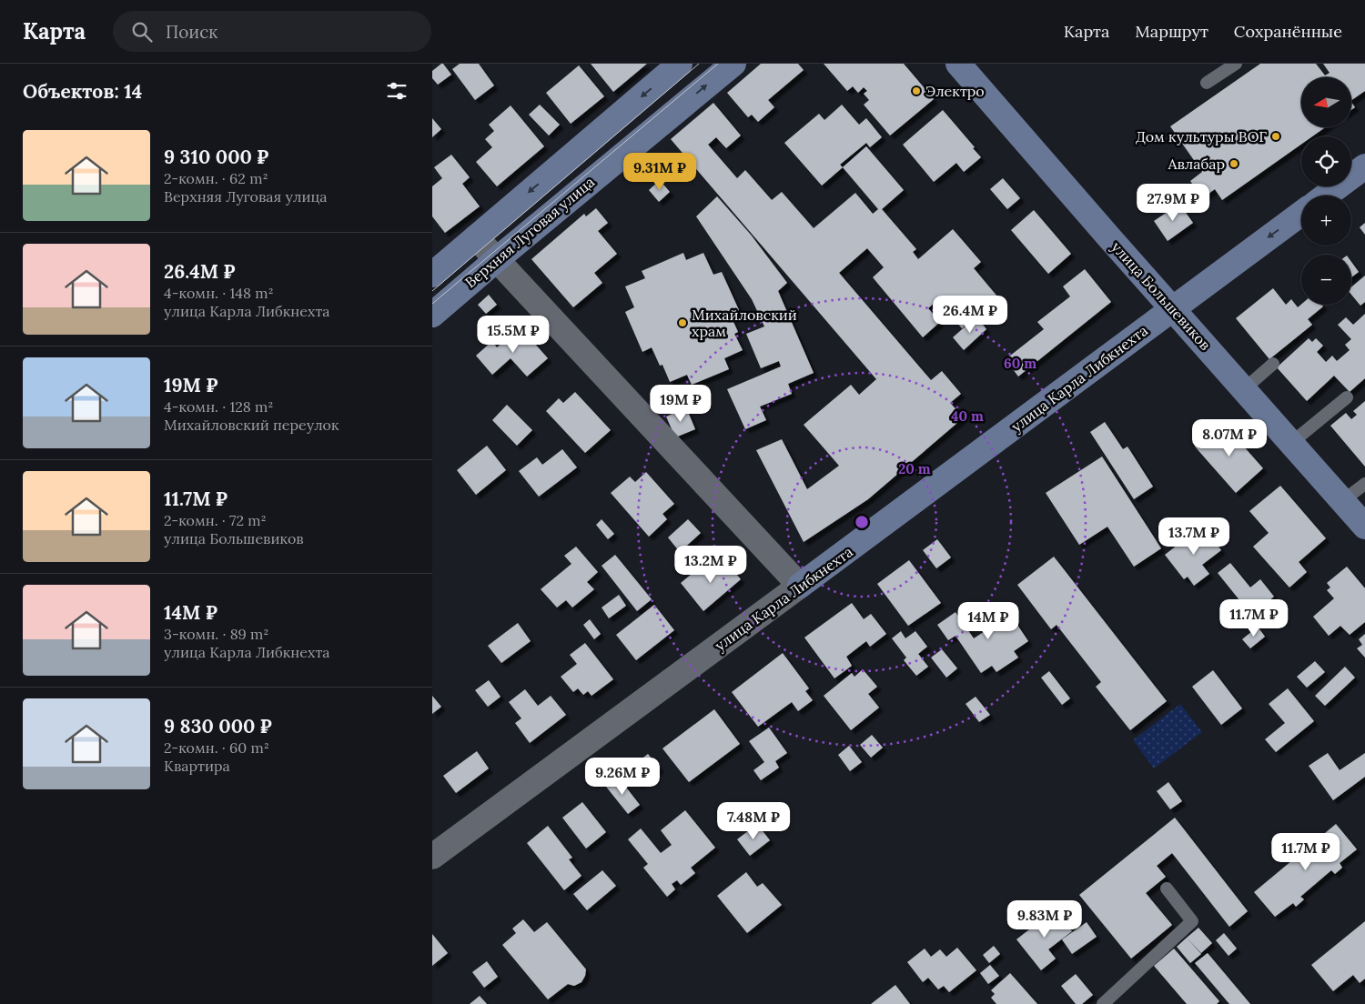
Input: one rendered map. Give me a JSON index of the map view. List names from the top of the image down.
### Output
{
  "streets": {
    "street": ["Верхняя Луговая улица", "улица Большевиков", "улица Карла Либкнехта"]
  },
  "crossings": [
    ["улица Большевиков", "улица Карла Либкнехта"]
  ],
  "places": [
    "Электро",
    "Дом культуры ВОГ",
    "Авлабар",
    "Михайловский храм"
  ],
  "north": "left",
  "page": {
    "header": "Карта",
    "search": "Поиск",
    "nav": ["Карта", "Маршрут", "Сохранённые"],
    "heading": "Объектов: 14",
    "map_buttons": ["+", "−"],
    "list": [
      {
        "name": "9 310 000 ₽",
        "note": "2-комн. · 62 m² · Верхняя Луговая улица"
      },
      {
        "name": "26.4M ₽",
        "note": "4-комн. · 148 m² · улица Карла Либкнехта"
      },
      {
        "name": "19M ₽",
        "note": "4-комн. · 128 m² · Михайловский переулок"
      },
      {
        "name": "11.7M ₽",
        "note": "2-комн. · 72 m² · улица Большевиков"
      },
      {
        "name": "14M ₽",
        "note": "3-комн. · 89 m² · улица Карла Либкнехта"
      },
      {
        "name": "9 830 000 ₽",
        "note": "2-комн. · 60 m² · Квартира"
      }
    ],
    "price": [
      "9.31M ₽",
      "27.9M ₽",
      "26.4M ₽",
      "15.5M ₽",
      "19M ₽",
      "8.07M ₽",
      "13.7M ₽",
      "13.2M ₽",
      "11.7M ₽",
      "14M ₽",
      "9.26M ₽",
      "7.48M ₽",
      "11.7M ₽",
      "9.83M ₽"
    ]
  },
  "rings": ["60 m", "40 m", "20 m"]
}
